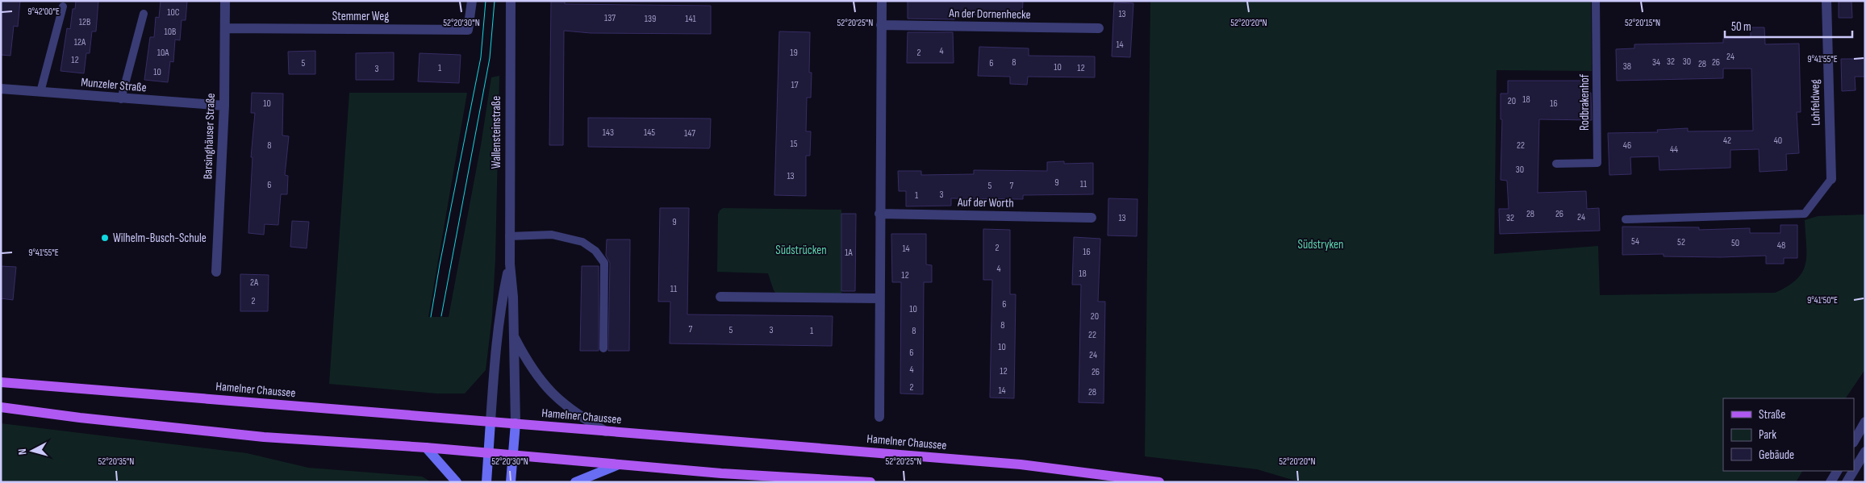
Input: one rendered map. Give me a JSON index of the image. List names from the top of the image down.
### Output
{
  "streets": {
    "main road": ["Hamelner Chaussee"],
    "street": [
      "An der Dornenhecke",
      "Stemmer Weg",
      "Munzeler Straße",
      "Lohfeldweg",
      "Wallensteinstraße",
      "Barsinghäuser Straße",
      "Auf der Worth"
    ],
    "lane": ["Rodbrakenhof"]
  },
  "crossings": [
    ["Stemmer Weg", "Barsinghäuser Straße"],
    ["Munzeler Straße", "Barsinghäuser Straße"],
    ["Wallensteinstraße", "Hamelner Chaussee"]
  ],
  "parks": ["Südstryken", "Südstrücken"],
  "places": ["Wilhelm-Busch-Schule"],
  "house_numbers": [
    "10C",
    "13",
    "137",
    "139",
    "141",
    "12B",
    "10B",
    "12A",
    "14",
    "4",
    "10A",
    "19",
    "2",
    "24",
    "12",
    "32",
    "30",
    "8",
    "34",
    "26",
    "5",
    "6",
    "28",
    "38",
    "10",
    "1",
    "12",
    "3",
    "10",
    "17",
    "18",
    "20",
    "10",
    "16",
    "143",
    "145",
    "147",
    "42",
    "40",
    "15",
    "8",
    "22",
    "46",
    "44",
    "30",
    "13",
    "9",
    "11",
    "6",
    "5",
    "7",
    "3",
    "1",
    "28",
    "26",
    "24",
    "13",
    "32",
    "9",
    "54",
    "52",
    "50",
    "48",
    "2",
    "14",
    "16",
    "1A",
    "4",
    "18",
    "12",
    "2A",
    "11",
    "2",
    "6",
    "10",
    "20",
    "8",
    "7",
    "5",
    "3",
    "1",
    "8",
    "22",
    "10",
    "6",
    "24",
    "4",
    "12",
    "26",
    "2",
    "14",
    "28"
  ],
  "legend": ["Straße", "Park", "Gebäude"],
  "scale_bar": "50 m",
  "north": "left",
  "coordinates": [
    "9°42'00\"E",
    "52°20'30\"N",
    "52°20'25\"N",
    "52°20'20\"N",
    "52°20'15\"N",
    "9°41'55\"E",
    "9°41'50\"E",
    "52°20'35\"N"
  ]
}
